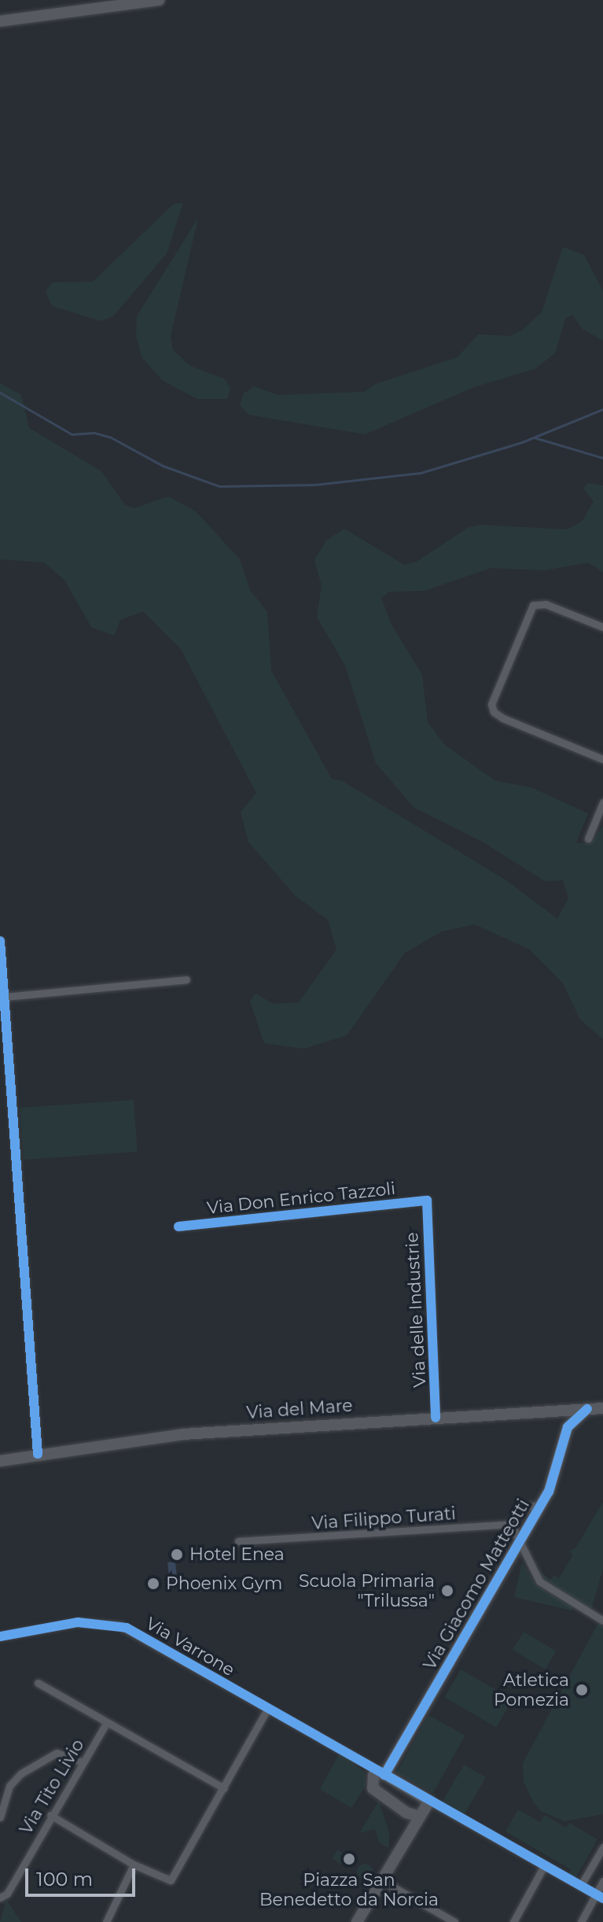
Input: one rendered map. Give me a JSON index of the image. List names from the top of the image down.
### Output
{
  "streets": {
    "street": [
      "Via Don Enrico Tazzoli",
      "Via delle Industrie",
      "Via del Mare",
      "Via Filippo Turati",
      "Via Giacomo Matteotti",
      "Via Varrone",
      "Via Tito Livio"
    ]
  },
  "crossings": [
    ["Via Don Enrico Tazzoli", "Via delle Industrie"],
    ["Via delle Industrie", "Via del Mare"],
    ["Via Giacomo Matteotti", "Via Varrone"]
  ],
  "places": [
    "Hotel Enea",
    "Phoenix Gym",
    "Scuola Primaria \"Trilussa\"",
    "Atletica Pomezia",
    "Piazza San Benedetto da Norcia"
  ],
  "scale_bar": "100 m"
}
